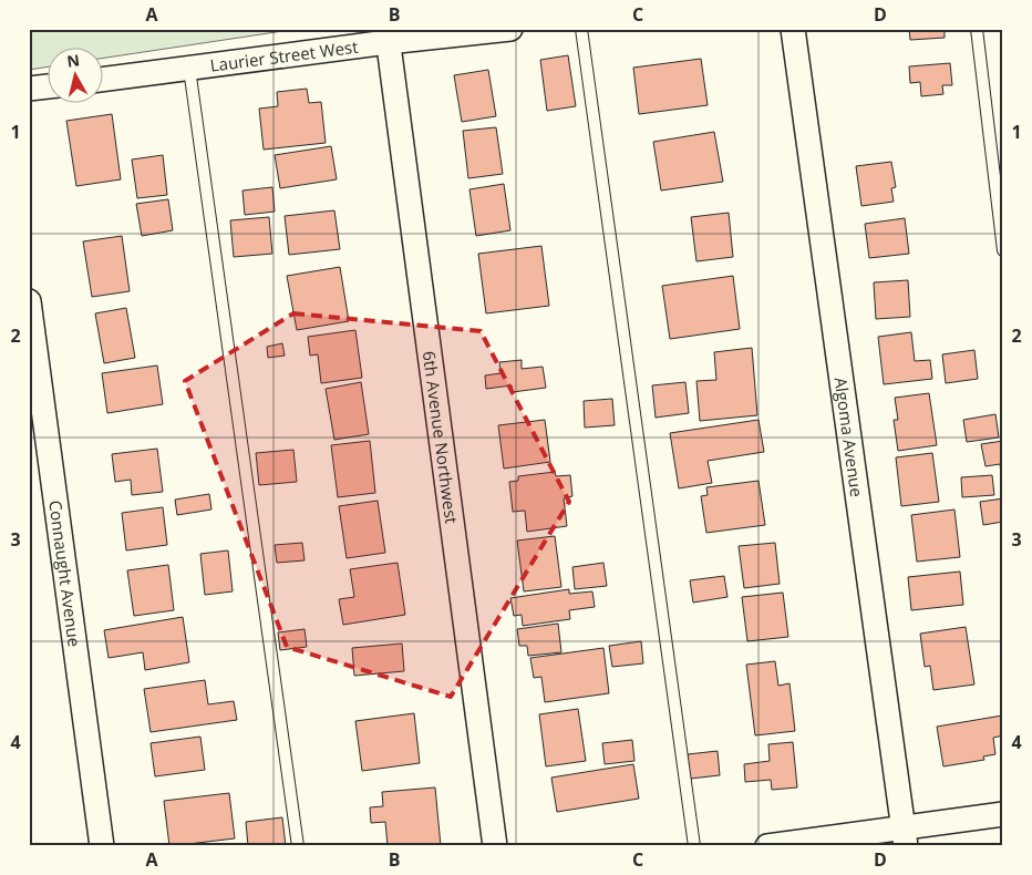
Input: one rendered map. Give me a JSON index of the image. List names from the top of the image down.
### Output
{
  "streets": {
    "street": [
      "Laurier Street West",
      "6th Avenue Northwest",
      "Algoma Avenue",
      "Connaught Avenue"
    ]
  },
  "crossings": [
    ["Laurier Street West", "6th Avenue Northwest"]
  ],
  "north": "top",
  "grid": {
    "columns": [
      "A",
      "B",
      "C",
      "D"
    ],
    "rows": [
      "1",
      "2",
      "3",
      "4"
    ]
  }
}
